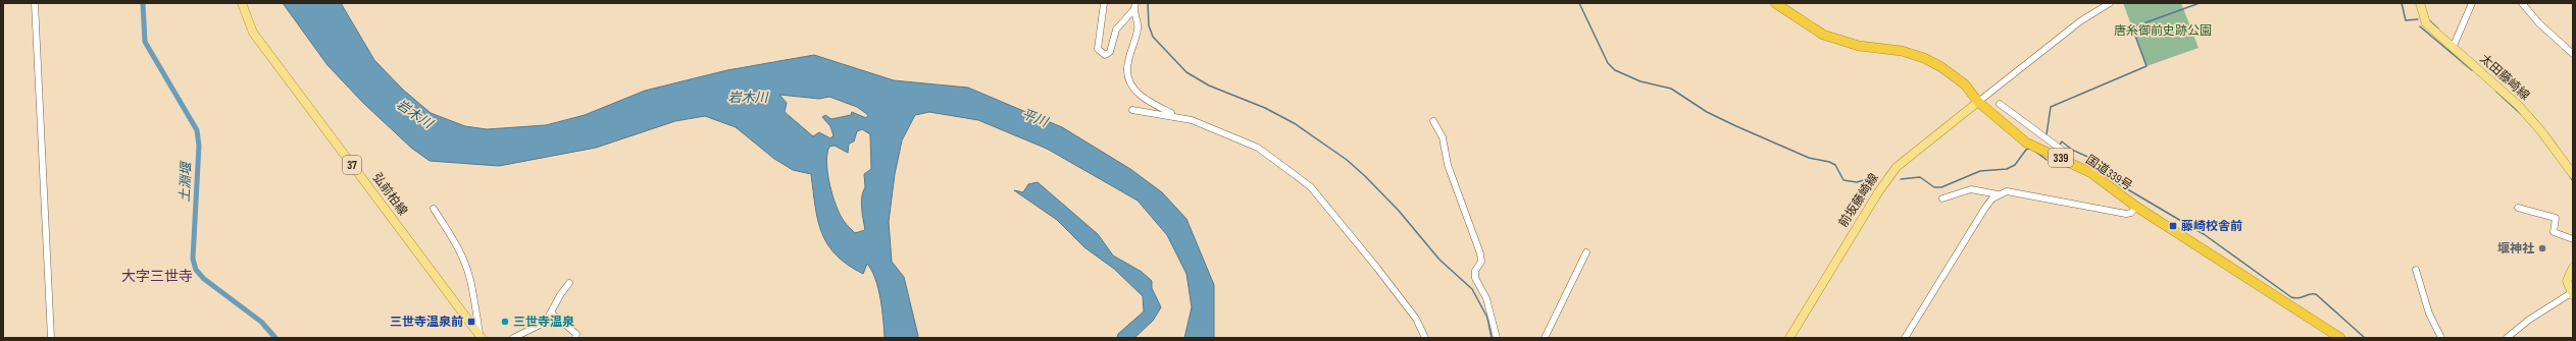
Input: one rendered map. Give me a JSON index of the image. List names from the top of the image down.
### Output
{
  "streets": {
    "highway": ["339", "国道339号"],
    "main road": [
      "太田藤崎線",
      "37",
      "弘前柏線",
      "前坂藤崎線"
    ]
  },
  "crossings": [
    ["国道339号", "前坂藤崎線"]
  ],
  "districts": ["大字三世寺"],
  "water": ["岩木川", "平川", "土淵堰"],
  "parks": ["唐糸御前史跡公園"],
  "places": {
    "transit": ["藤崎校舎前", "三世寺温泉前"],
    "other": ["堰神社", "三世寺温泉"]
  }
}
